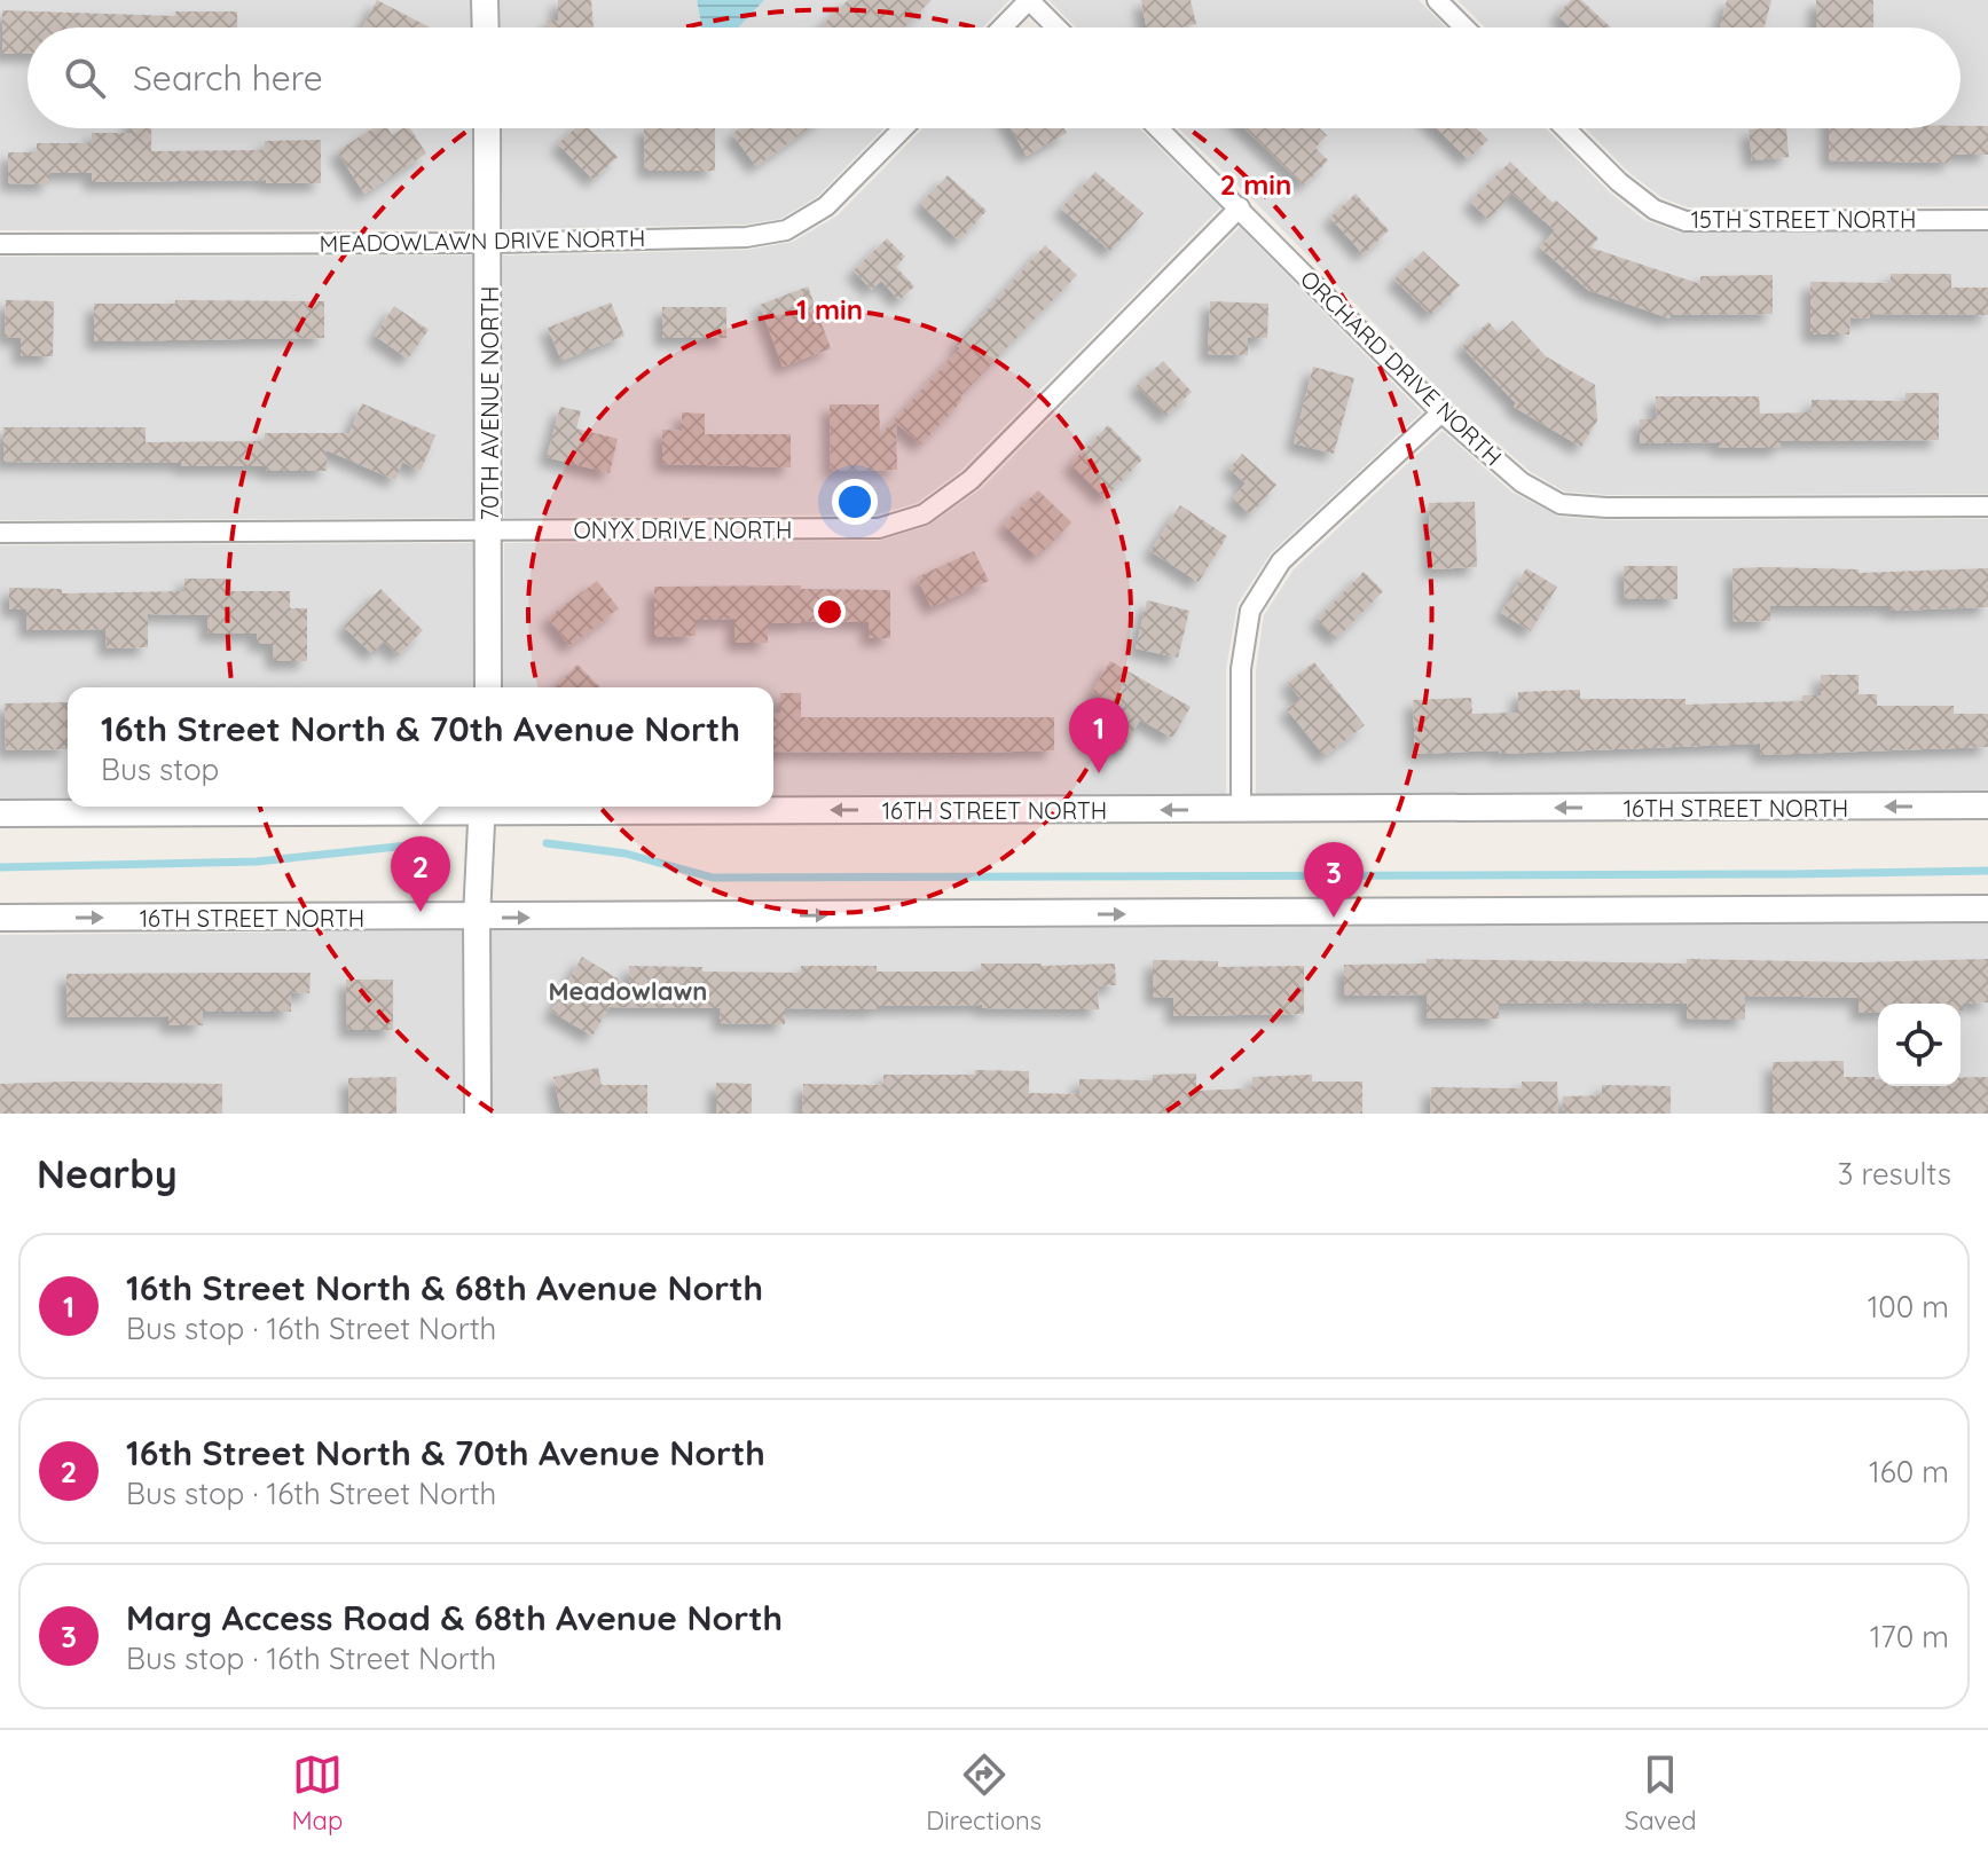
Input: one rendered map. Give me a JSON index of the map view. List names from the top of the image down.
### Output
{
  "streets": {
    "street": [
      "15TH STREET NORTH",
      "MEADOWLAWN DRIVE NORTH",
      "ORCHARD DRIVE NORTH",
      "70TH AVENUE NORTH",
      "ONYX DRIVE NORTH",
      "16TH STREET NORTH"
    ]
  },
  "crossings": [
    ["MEADOWLAWN DRIVE NORTH", "70TH AVENUE NORTH"],
    ["ORCHARD DRIVE NORTH", "ONYX DRIVE NORTH"],
    ["70TH AVENUE NORTH", "ONYX DRIVE NORTH"]
  ],
  "districts": ["Meadowlawn"],
  "page": {
    "search": "Search here",
    "popup": ["16th Street North & 70th Avenue North", "Bus stop"],
    "pins": ["1", "2", "3"],
    "heading": ["Nearby", "3 results"],
    "list": [
      {
        "mark": "1",
        "name": "16th Street North & 68th Avenue North",
        "note": "Bus stop · 16th Street North",
        "value": "100 m"
      },
      {
        "mark": "2",
        "name": "16th Street North & 70th Avenue North",
        "note": "Bus stop · 16th Street North",
        "value": "160 m"
      },
      {
        "mark": "3",
        "name": "Marg Access Road & 68th Avenue North",
        "note": "Bus stop · 16th Street North",
        "value": "170 m"
      }
    ],
    "nav": ["Map", "Directions", "Saved"]
  },
  "rings": ["2 min", "1 min"]
}
